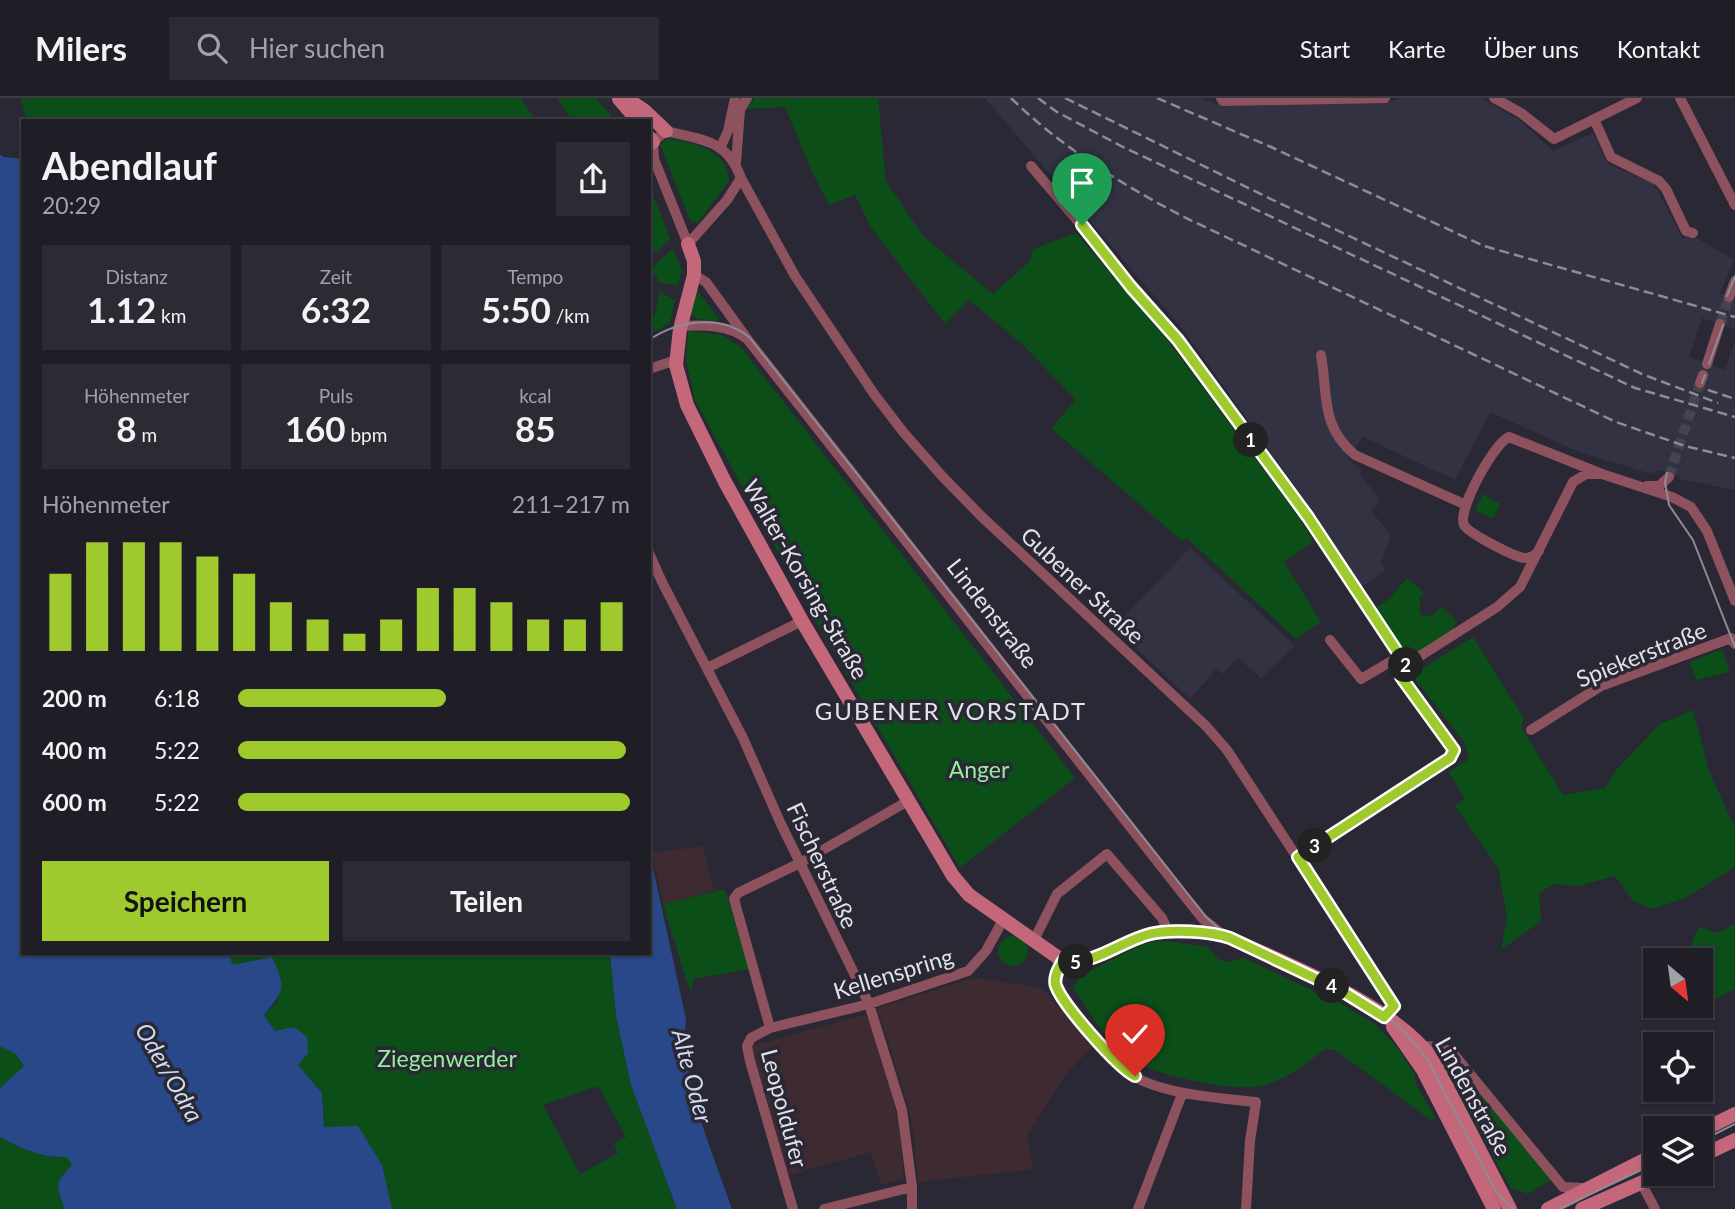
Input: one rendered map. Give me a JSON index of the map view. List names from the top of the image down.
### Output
{
  "streets": {
    "street": [
      "Walter-Korsing-Straße",
      "Gubener Straße",
      "Lindenstraße",
      "Spiekerstraße",
      "Fischerstraße",
      "Kellenspring",
      "Leopoldufer"
    ]
  },
  "crossings": [
    ["Walter-Korsing-Straße", "Lindenstraße"],
    ["Walter-Korsing-Straße", "Kellenspring"],
    ["Gubener Straße", "Lindenstraße"],
    ["Fischerstraße", "Kellenspring"],
    ["Kellenspring", "Leopoldufer"]
  ],
  "districts": ["GUBENER VORSTADT"],
  "water": ["Oder/Odra", "Alte Oder"],
  "parks": ["Anger", "Ziegenwerder"],
  "north": "bottom right",
  "page": {
    "header": "Milers",
    "search": "Hier suchen",
    "nav": [
      "Start",
      "Karte",
      "Über uns",
      "Kontakt"
    ],
    "heading": ["Abendlauf", "20:29"],
    "stats": [
      ["Distanz", "1.12 km"],
      ["Zeit", "6:32"],
      ["Tempo", "5:50 /km"],
      ["Höhenmeter", "8 m"],
      ["Puls", "160 bpm"],
      ["kcal", "85"]
    ],
    "pins": [
      "1",
      "2",
      "3",
      "5",
      "4"
    ],
    "chart": ["Höhenmeter", "211–217 m"],
    "list": [
      {
        "name": "200 m",
        "note": "6:18"
      },
      {
        "name": "400 m",
        "note": "5:22"
      },
      {
        "name": "600 m",
        "note": "5:22"
      }
    ],
    "buttons": ["Speichern", "Teilen"]
  }
}
